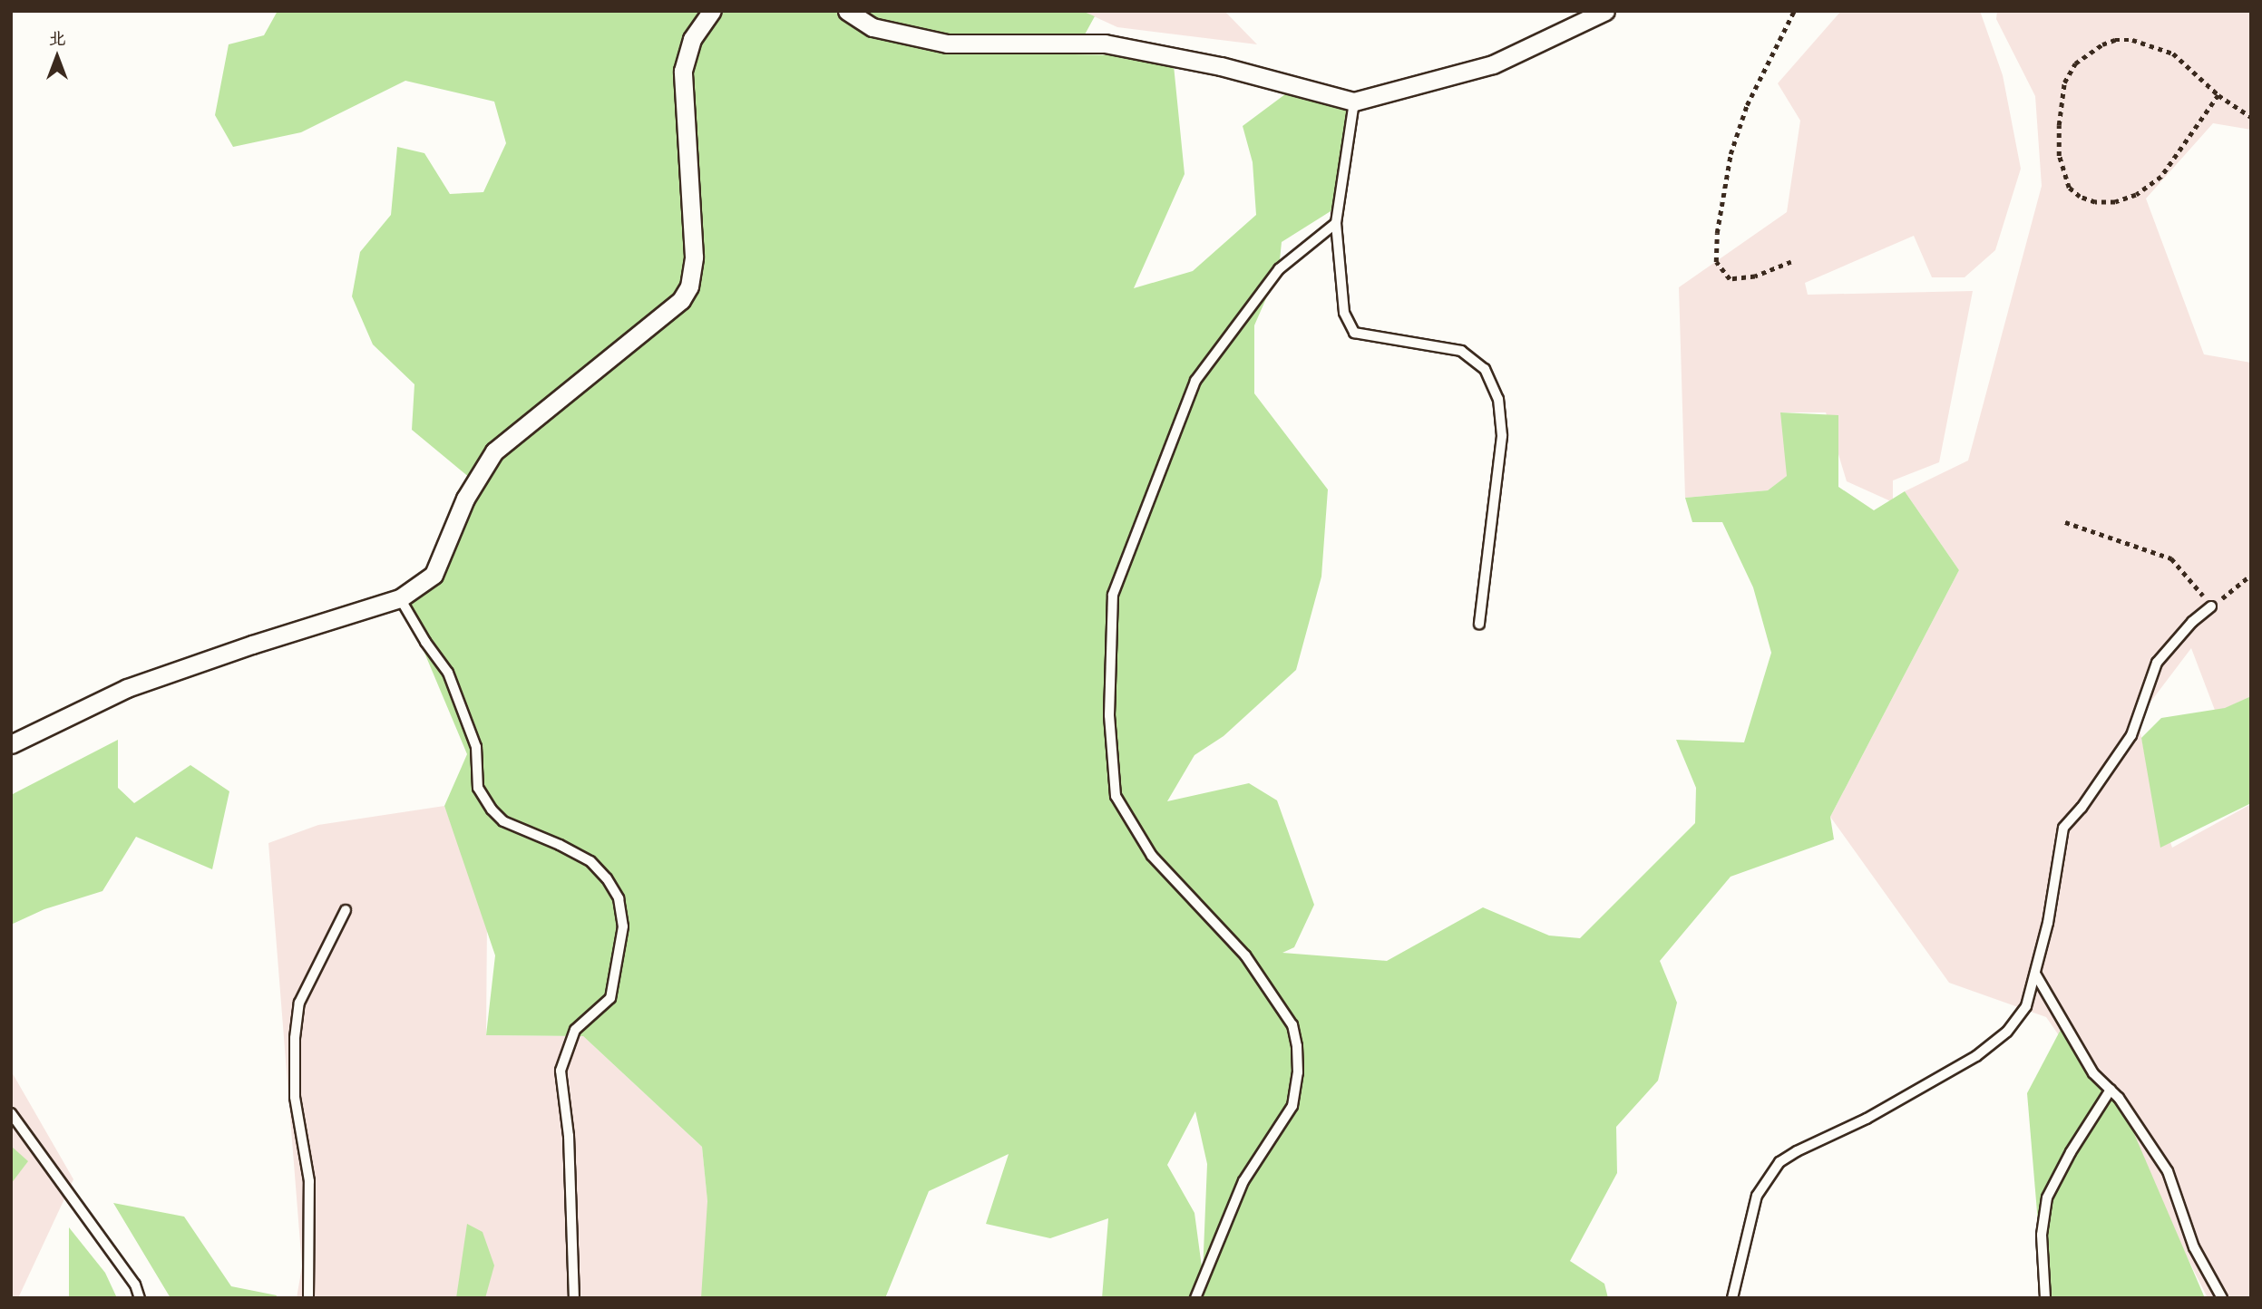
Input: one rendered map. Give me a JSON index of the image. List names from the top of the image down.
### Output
{
  "north": "top"
}
